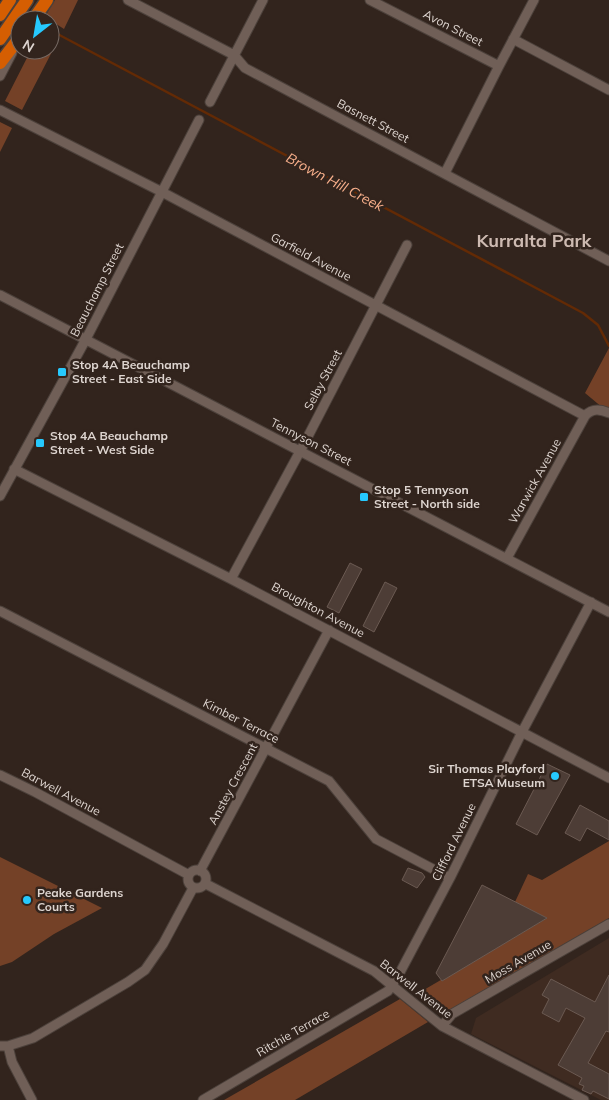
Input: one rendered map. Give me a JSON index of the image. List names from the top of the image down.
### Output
{
  "streets": {
    "street": [
      "Avon Street",
      "Basnett Street",
      "Garfield Avenue",
      "Beauchamp Street",
      "Selby Street",
      "Tennyson Street",
      "Warwick Avenue",
      "Broughton Avenue",
      "Kimber Terrace",
      "Anstey Crescent",
      "Barwell Avenue",
      "Clifford Avenue",
      "Moss Avenue",
      "Ritchie Terrace"
    ]
  },
  "crossings": [
    ["Garfield Avenue", "Beauchamp Street"],
    ["Garfield Avenue", "Selby Street"],
    ["Garfield Avenue", "Warwick Avenue"],
    ["Beauchamp Street", "Tennyson Street"],
    ["Beauchamp Street", "Broughton Avenue"],
    ["Selby Street", "Tennyson Street"],
    ["Selby Street", "Broughton Avenue"],
    ["Tennyson Street", "Warwick Avenue"],
    ["Tennyson Street", "Clifford Avenue"],
    ["Broughton Avenue", "Anstey Crescent"],
    ["Broughton Avenue", "Clifford Avenue"],
    ["Kimber Terrace", "Anstey Crescent"],
    ["Kimber Terrace", "Clifford Avenue"],
    ["Anstey Crescent", "Barwell Avenue"],
    ["Barwell Avenue", "Clifford Avenue"],
    ["Barwell Avenue", "Moss Avenue"],
    ["Barwell Avenue", "Ritchie Terrace"],
    ["Clifford Avenue", "Ritchie Terrace"]
  ],
  "districts": ["Kurralta Park"],
  "water": ["Brown Hill Creek"],
  "places": {
    "transit": ["Stop 4A Beauchamp Street - East Side", "Stop 4A Beauchamp Street - West Side", "Stop 5 Tennyson Street - North side"],
    "other": ["Sir Thomas Playford ETSA Museum", "Peake Gardens Courts"]
  },
  "north": "bottom left"
}
